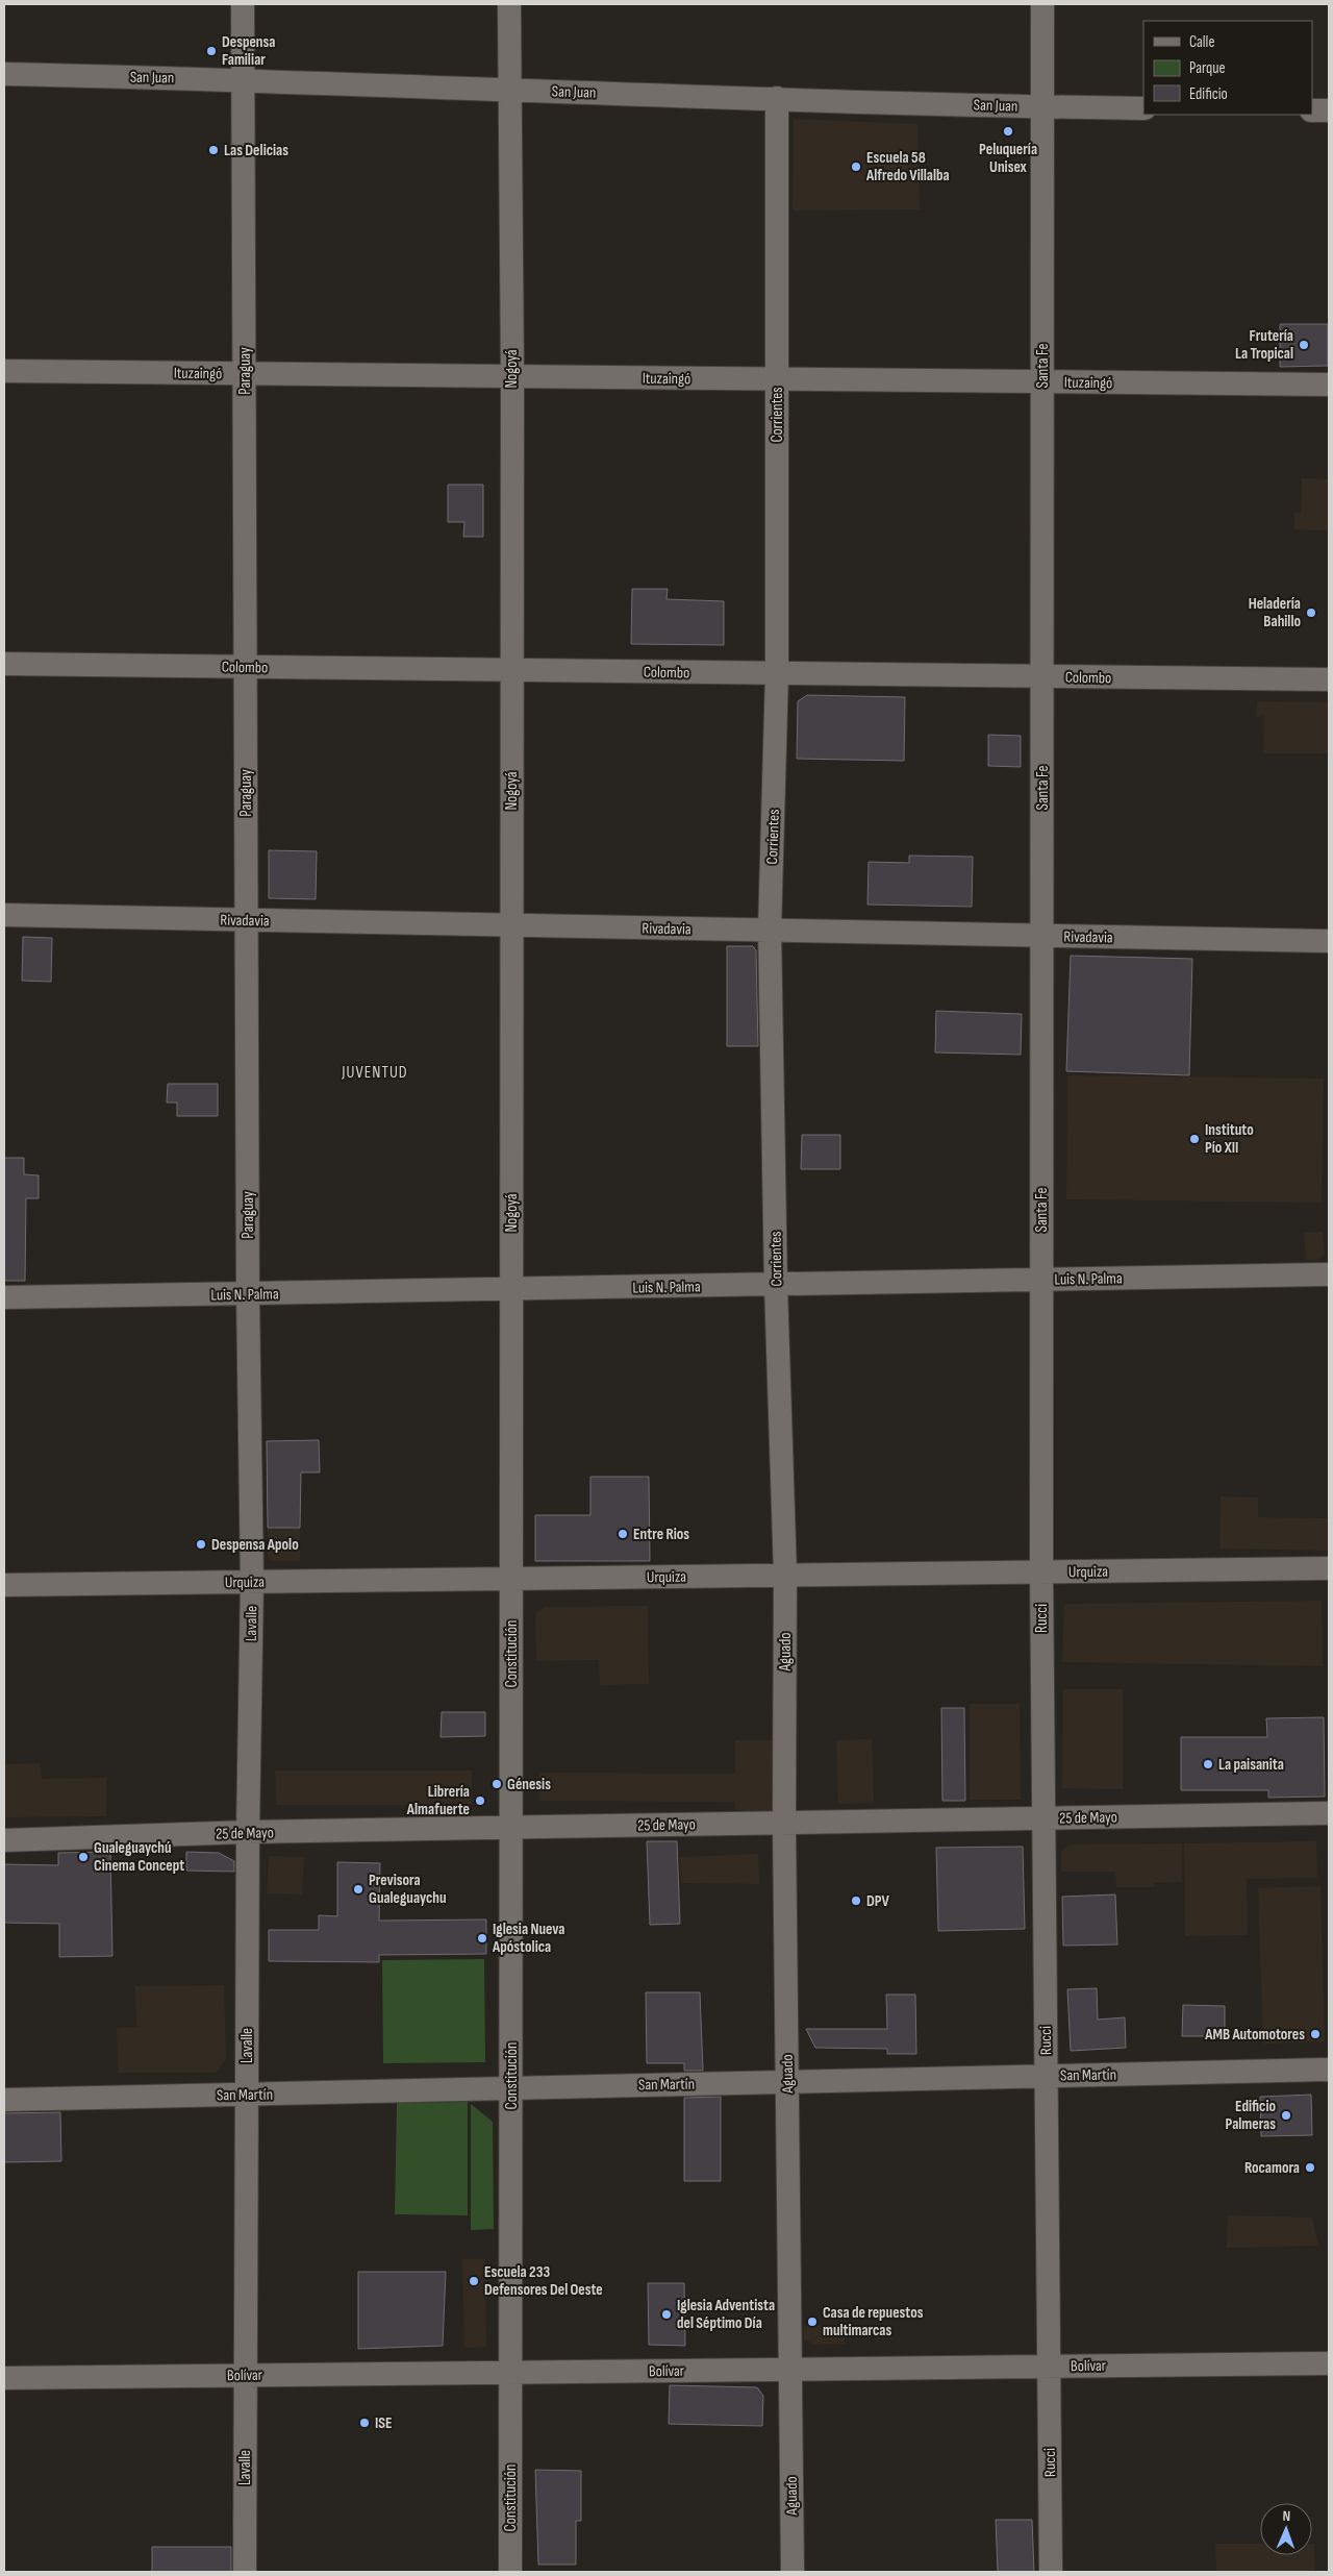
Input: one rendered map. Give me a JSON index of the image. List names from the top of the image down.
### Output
{
  "streets": {
    "street": [
      "San Juan",
      "Santa Fe",
      "Nogoyá",
      "Paraguay",
      "Ituzaingó",
      "Corrientes",
      "Colombo",
      "Rivadavia",
      "Luis N. Palma",
      "Urquiza",
      "Rucci",
      "Lavalle",
      "Aguado",
      "Constitución",
      "25 de Mayo",
      "San Martín",
      "Bolívar"
    ]
  },
  "crossings": [
    ["San Juan", "Santa Fe"],
    ["San Juan", "Nogoyá"],
    ["San Juan", "Paraguay"],
    ["San Juan", "Corrientes"],
    ["Santa Fe", "Ituzaingó"],
    ["Santa Fe", "Colombo"],
    ["Santa Fe", "Rivadavia"],
    ["Santa Fe", "Luis N. Palma"],
    ["Santa Fe", "Urquiza"],
    ["Santa Fe", "Rucci"],
    ["Nogoyá", "Ituzaingó"],
    ["Nogoyá", "Colombo"],
    ["Nogoyá", "Rivadavia"],
    ["Nogoyá", "Luis N. Palma"],
    ["Nogoyá", "Urquiza"],
    ["Nogoyá", "Constitución"],
    ["Paraguay", "Ituzaingó"],
    ["Paraguay", "Colombo"],
    ["Paraguay", "Rivadavia"],
    ["Paraguay", "Luis N. Palma"],
    ["Paraguay", "Urquiza"],
    ["Paraguay", "Lavalle"],
    ["Ituzaingó", "Corrientes"],
    ["Corrientes", "Colombo"],
    ["Corrientes", "Rivadavia"],
    ["Corrientes", "Luis N. Palma"],
    ["Corrientes", "Urquiza"],
    ["Corrientes", "Aguado"],
    ["Urquiza", "Rucci"],
    ["Urquiza", "Lavalle"],
    ["Urquiza", "Aguado"],
    ["Urquiza", "Constitución"],
    ["Rucci", "25 de Mayo"],
    ["Rucci", "San Martín"],
    ["Rucci", "Bolívar"],
    ["Lavalle", "25 de Mayo"],
    ["Lavalle", "San Martín"],
    ["Lavalle", "Bolívar"],
    ["Aguado", "25 de Mayo"],
    ["Aguado", "San Martín"],
    ["Aguado", "Bolívar"],
    ["Constitución", "25 de Mayo"],
    ["Constitución", "San Martín"],
    ["Constitución", "Bolívar"]
  ],
  "districts": ["JUVENTUD"],
  "places": [
    "Despensa Familiar",
    "Peluquería Unisex",
    "Las Delicias",
    "Escuela 58 Alfredo Villalba",
    "Frutería La Tropical",
    "Heladería Bahillo",
    "Instituto Pío XII",
    "Entre Rios",
    "Despensa Apolo",
    "La paisanita",
    "Génesis",
    "Librería Almafuerte",
    "Gualeguaychú Cinema Concept",
    "Previsora Gualeguaychu",
    "DPV",
    "Iglesia Nueva Apóstolica",
    "AMB Automotores",
    "Edificio Palmeras",
    "Rocamora",
    "Escuela 233 Defensores Del Oeste",
    "Iglesia Adventista del Séptimo Día",
    "Casa de repuestos multimarcas",
    "ISE"
  ],
  "legend": ["Calle", "Parque", "Edificio"],
  "north": "top"
}
